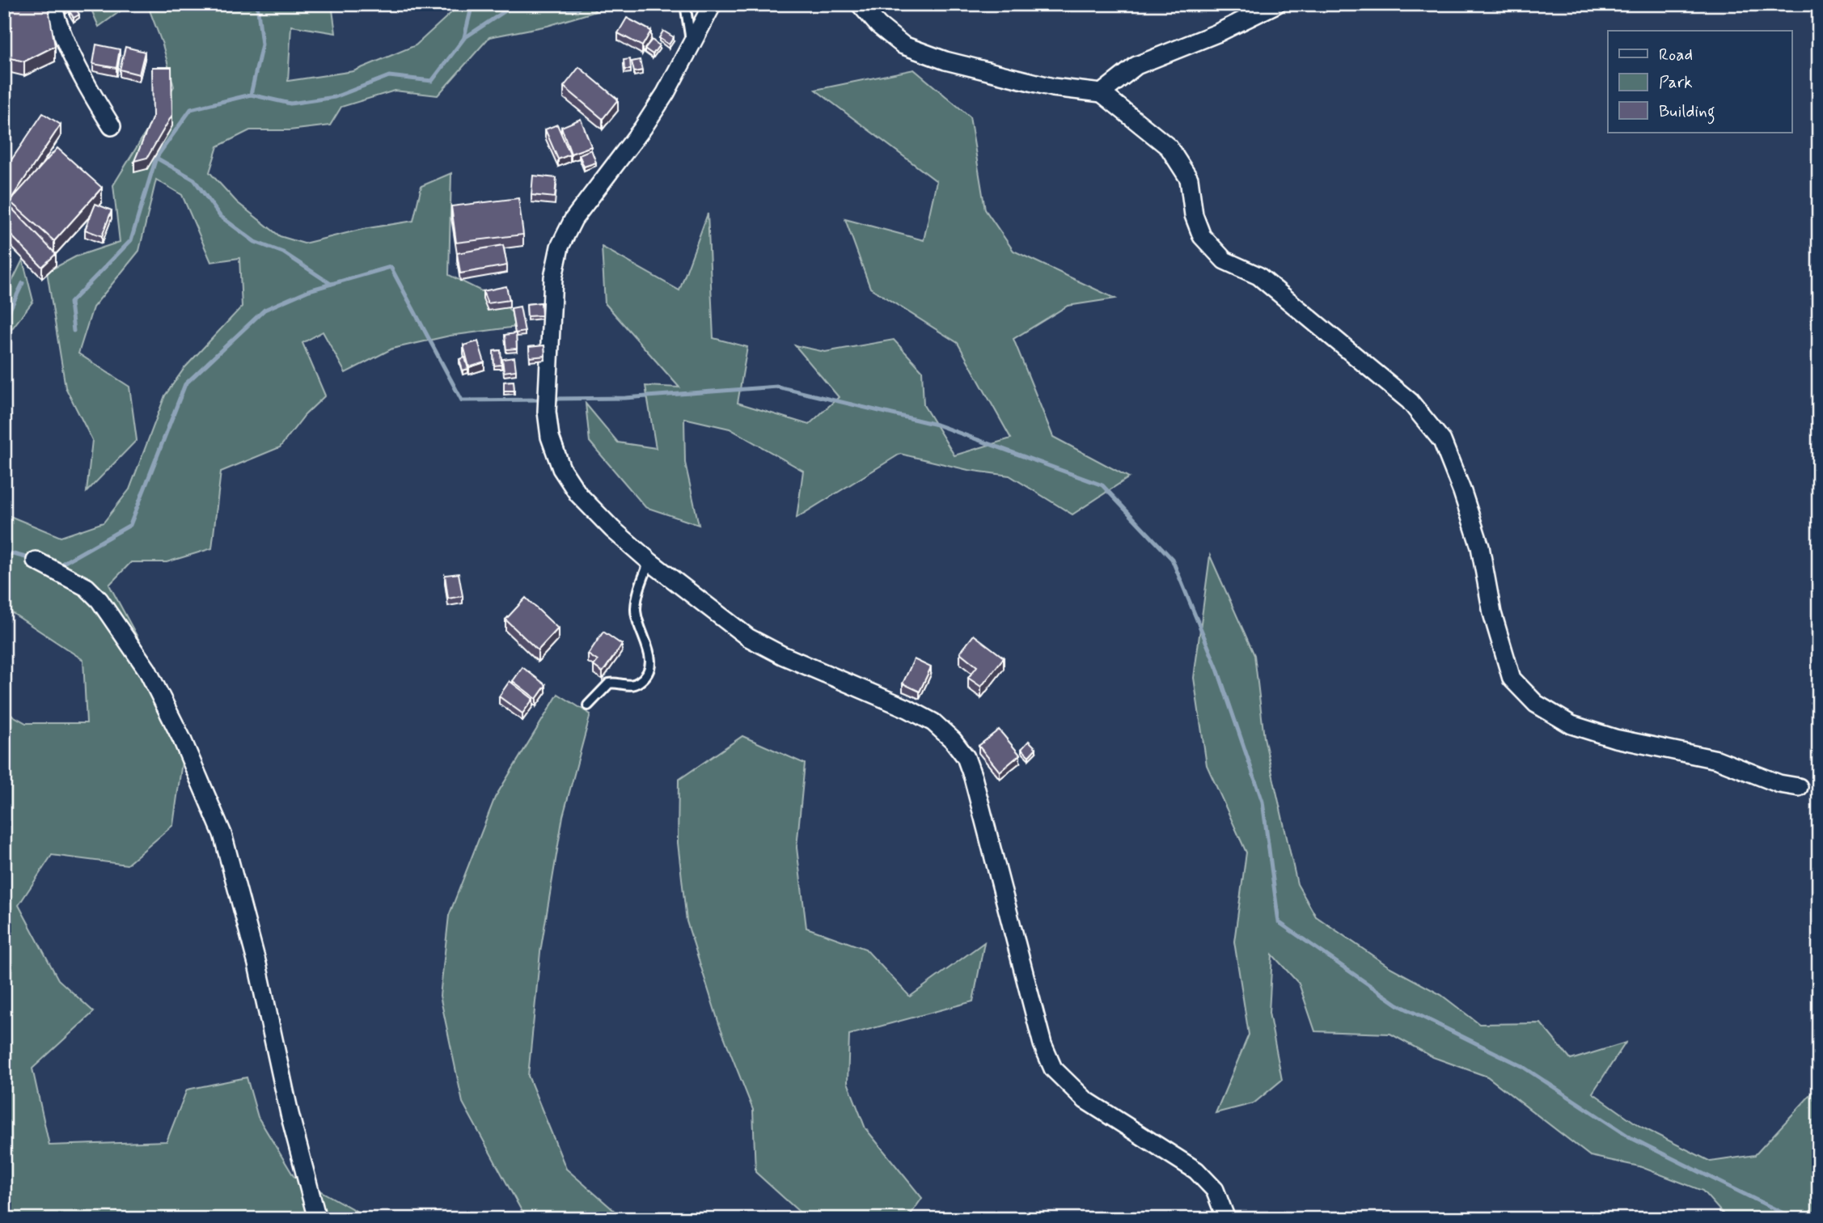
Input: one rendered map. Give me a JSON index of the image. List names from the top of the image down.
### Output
{
  "legend": ["Road", "Park", "Building"]
}
